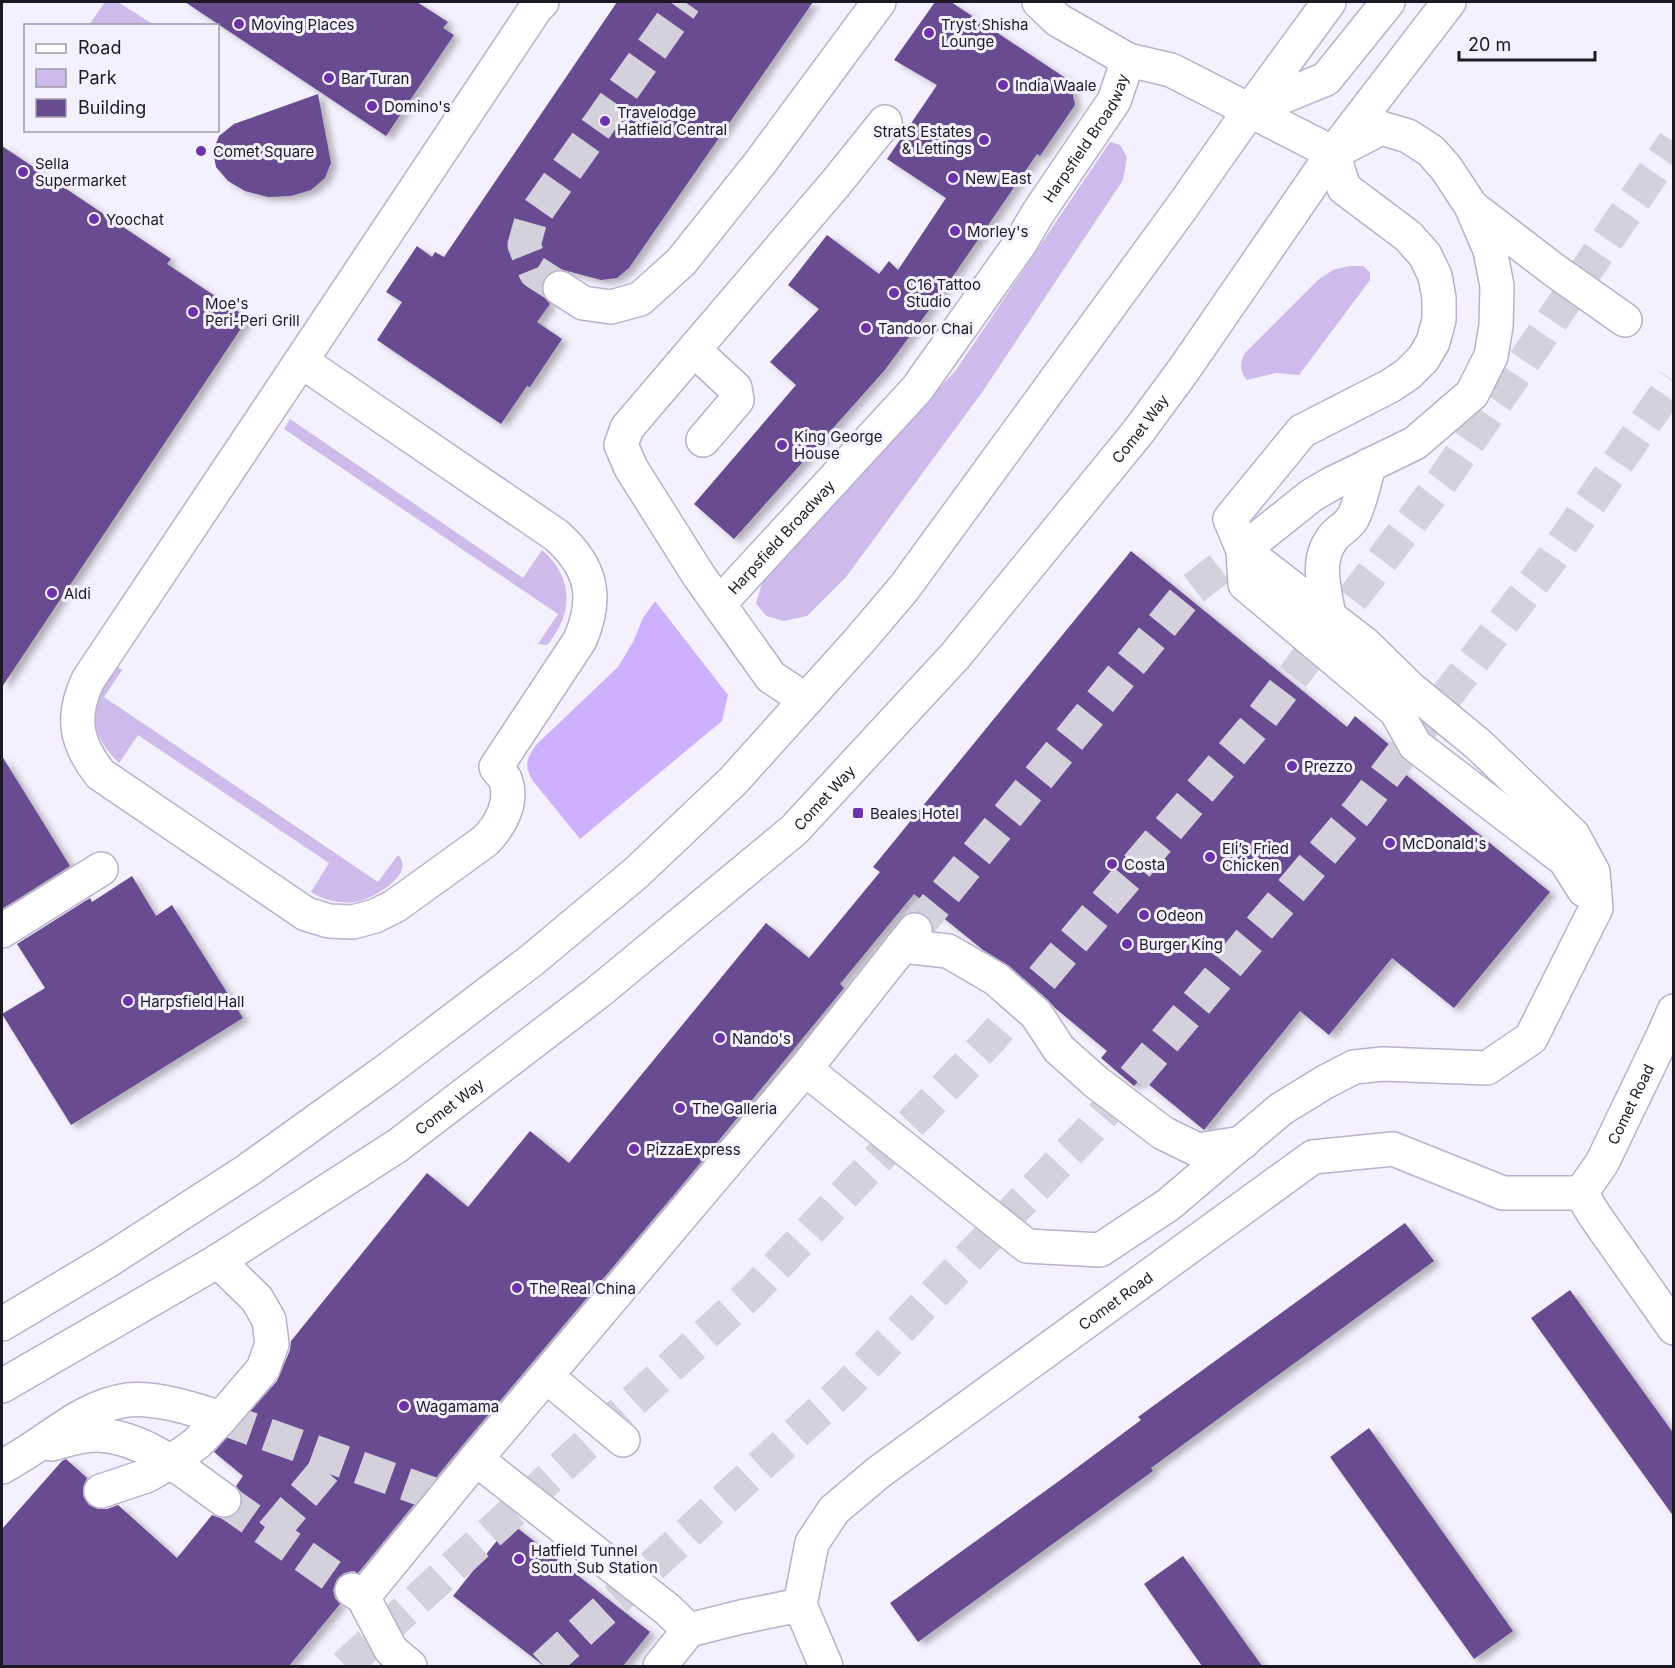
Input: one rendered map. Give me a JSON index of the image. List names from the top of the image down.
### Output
{
  "streets": {
    "main road": ["Harpsfield Broadway", "Comet Way", "Comet Road"]
  },
  "places": {
    "other": [
      "Moving Places",
      "Tryst Shisha Lounge",
      "Bar Turan",
      "India Waale",
      "Domino's",
      "Travelodge Hatfield Central",
      "StratS Estates & Lettings",
      "Comet Square",
      "Sella Supermarket",
      "New East",
      "Yoochat",
      "Morley's",
      "C16 Tattoo Studio",
      "Moe's Peri-Peri Grill",
      "Tandoor Chai",
      "King George House",
      "Aldi",
      "Prezzo",
      "McDonald's",
      "Eli’s Fried Chicken",
      "Costa",
      "Odeon",
      "Burger King",
      "Harpsfield Hall",
      "Nando's",
      "The Galleria",
      "PizzaExpress",
      "The Real China",
      "Wagamama",
      "Hatfield Tunnel South Sub Station"
    ],
    "transit": ["Beales Hotel"]
  },
  "legend": ["Road", "Park", "Building"],
  "scale_bar": "20 m"
}
